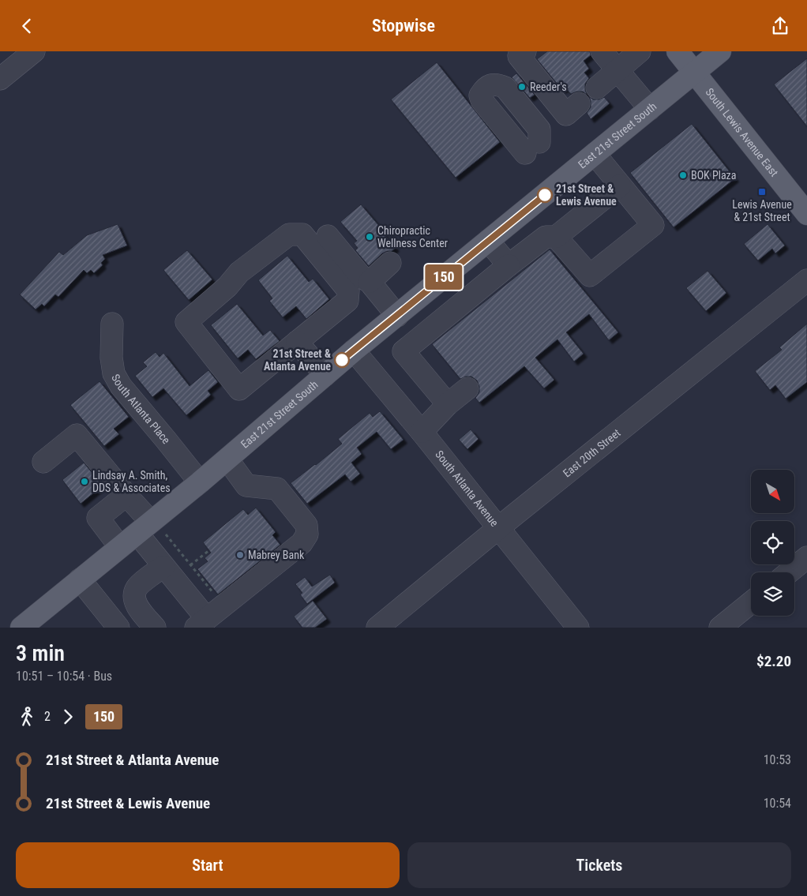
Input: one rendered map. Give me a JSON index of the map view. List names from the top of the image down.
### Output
{
  "streets": {
    "main road": ["South Lewis Avenue East", "East 21st Street South"],
    "street": ["South Atlanta Place", "East 20th Street", "South Atlanta Avenue"]
  },
  "crossings": [
    ["South Lewis Avenue East", "East 21st Street South"],
    ["East 21st Street South", "South Atlanta Place"],
    ["East 21st Street South", "South Atlanta Avenue"],
    ["East 20th Street", "South Atlanta Avenue"]
  ],
  "places": {
    "other": [
      "Reeder's",
      "BOK Plaza",
      "21st Street & Lewis Avenue",
      "Chiropractic Wellness Center",
      "21st Street & Atlanta Avenue",
      "Lindsay A. Smith, DDS & Associates",
      "Mabrey Bank"
    ],
    "transit": ["Lewis Avenue & 21st Street"]
  },
  "lines": ["bus line 150"],
  "north": "bottom right",
  "page": {
    "header": "Stopwise",
    "on_map": "150",
    "heading": ["3 min", "10:51 – 10:54 · Bus", "$2.20"],
    "legs": ["2", "150"],
    "list": [
      {
        "name": "21st Street & Atlanta Avenue",
        "value": "10:53"
      },
      {
        "name": "21st Street & Lewis Avenue",
        "value": "10:54"
      }
    ],
    "buttons": ["Start", "Tickets"]
  }
}
